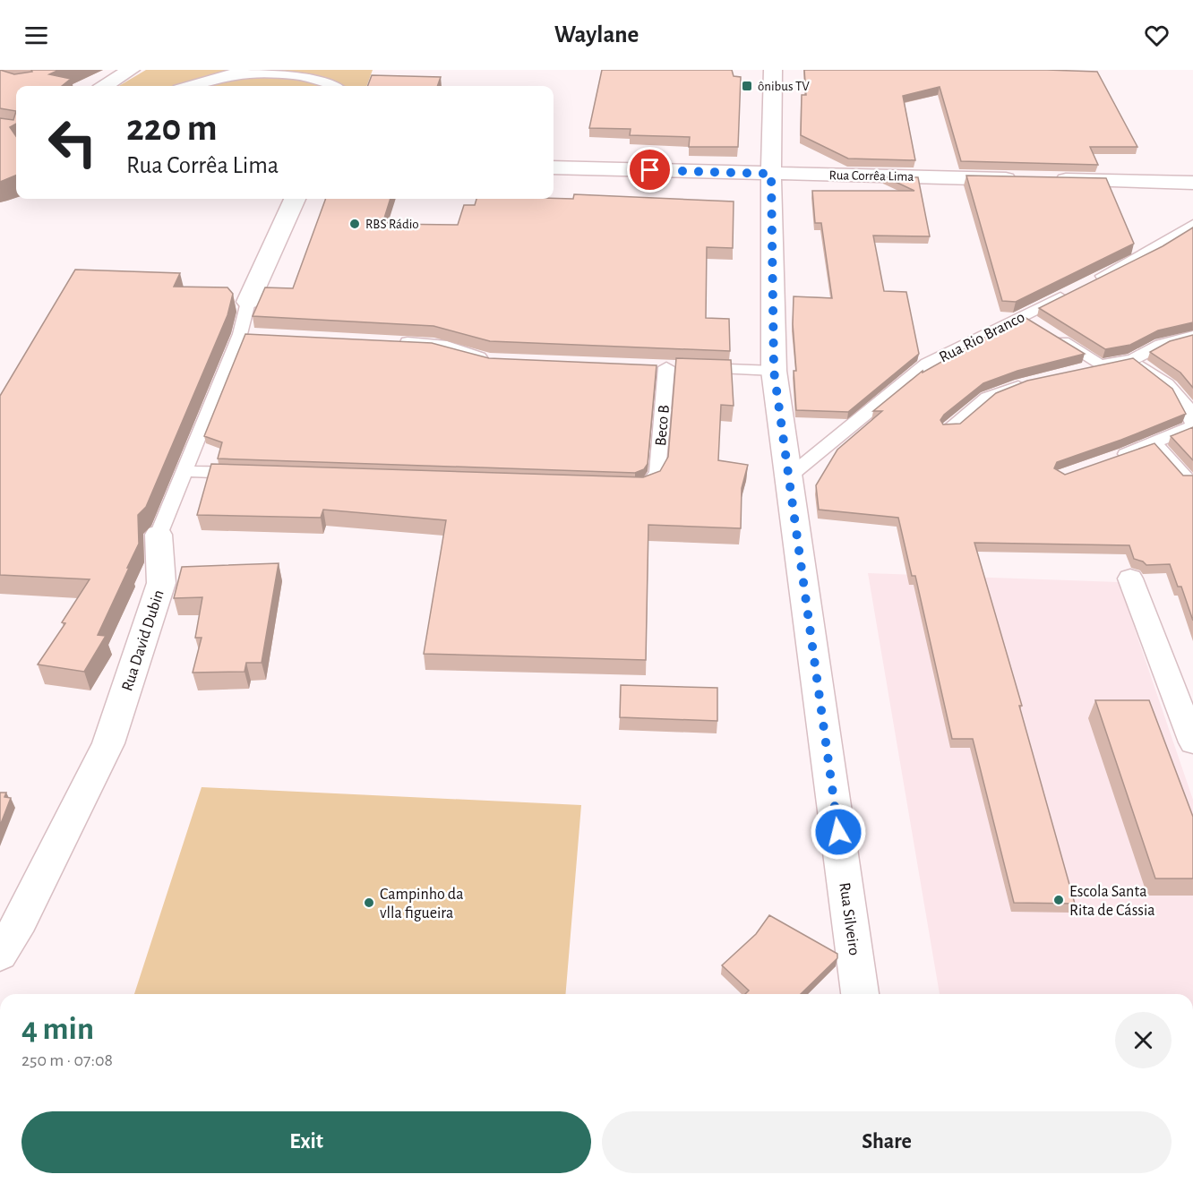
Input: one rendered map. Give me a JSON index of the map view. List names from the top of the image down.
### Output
{
  "streets": {
    "street": ["Rua Corrêa Lima", "Rua David Dubin", "Rua Silveiro"],
    "lane": ["Rua Rio Branco", "Beco B"]
  },
  "crossings": [
    ["Rua Corrêa Lima", "Rua Silveiro"],
    ["Rua Rio Branco", "Rua Silveiro"],
    ["Beco B", "Rua Silveiro"]
  ],
  "places": {
    "transit": ["ônibus TV"],
    "other": ["RBS Rádio", "Escola Santa Rita de Cássia", "Campinho da vlla figueira"]
  },
  "page": {
    "header": "Waylane",
    "turn": ["220 m", "Rua Corrêa Lima"],
    "heading": ["4 min", "250 m · 07:08"],
    "buttons": ["Exit", "Share"]
  }
}
